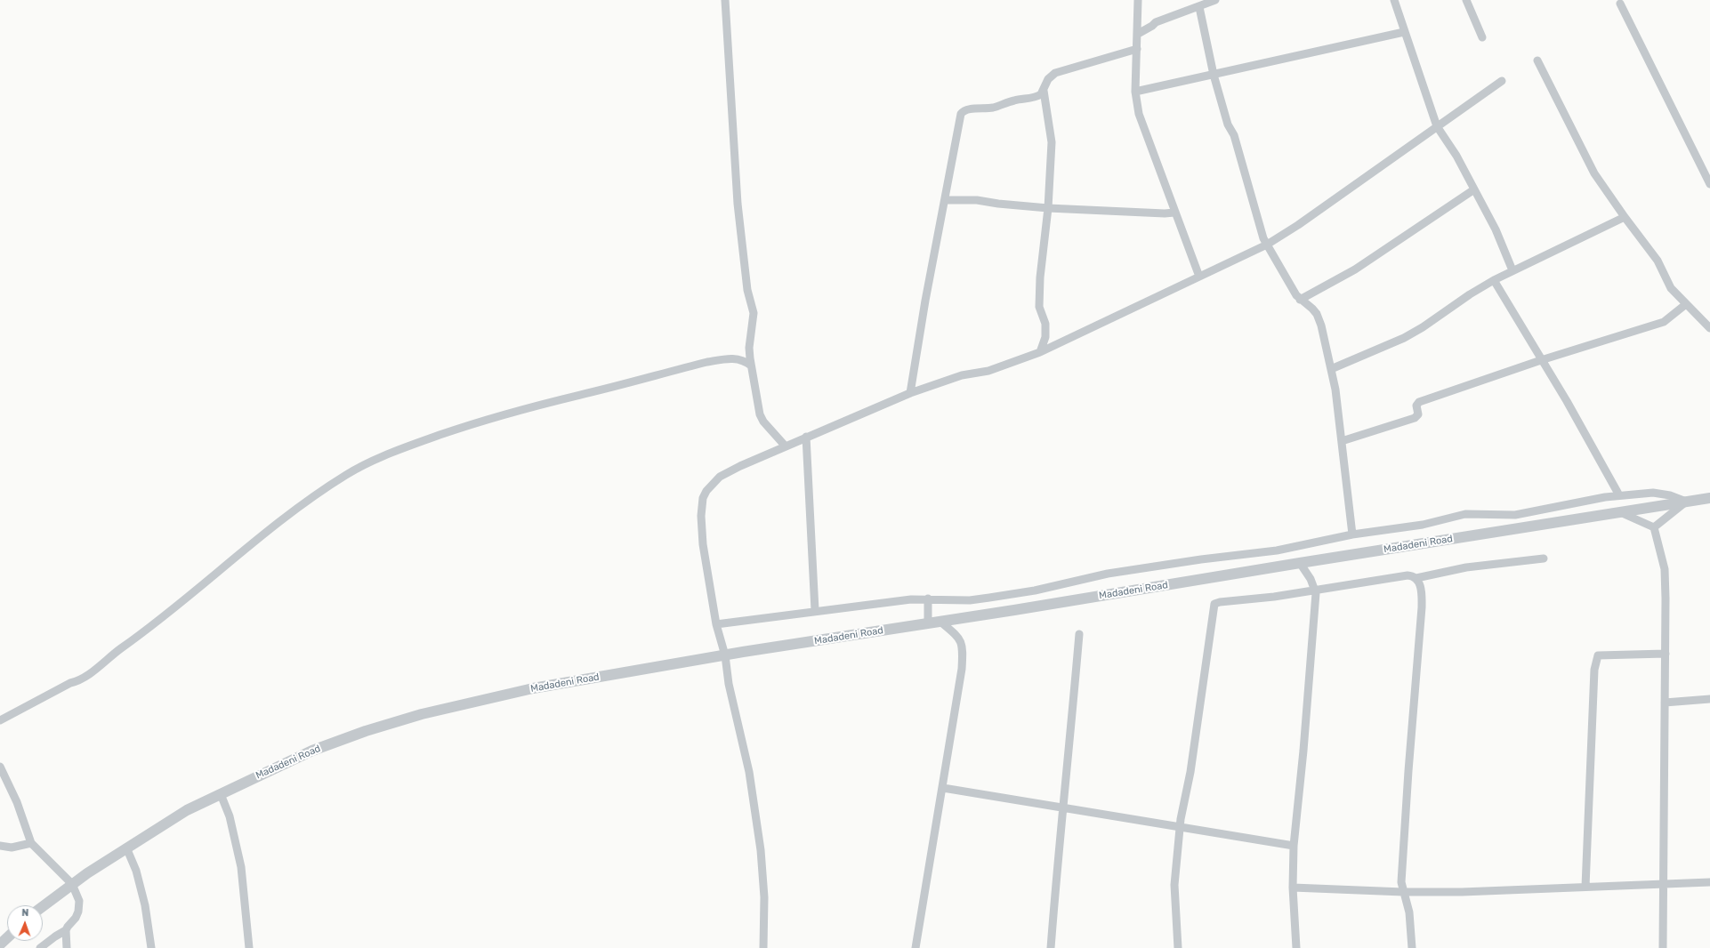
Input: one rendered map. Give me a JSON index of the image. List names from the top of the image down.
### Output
{
  "streets": {
    "street": ["Madadeni Road"]
  },
  "north": "top"
}
